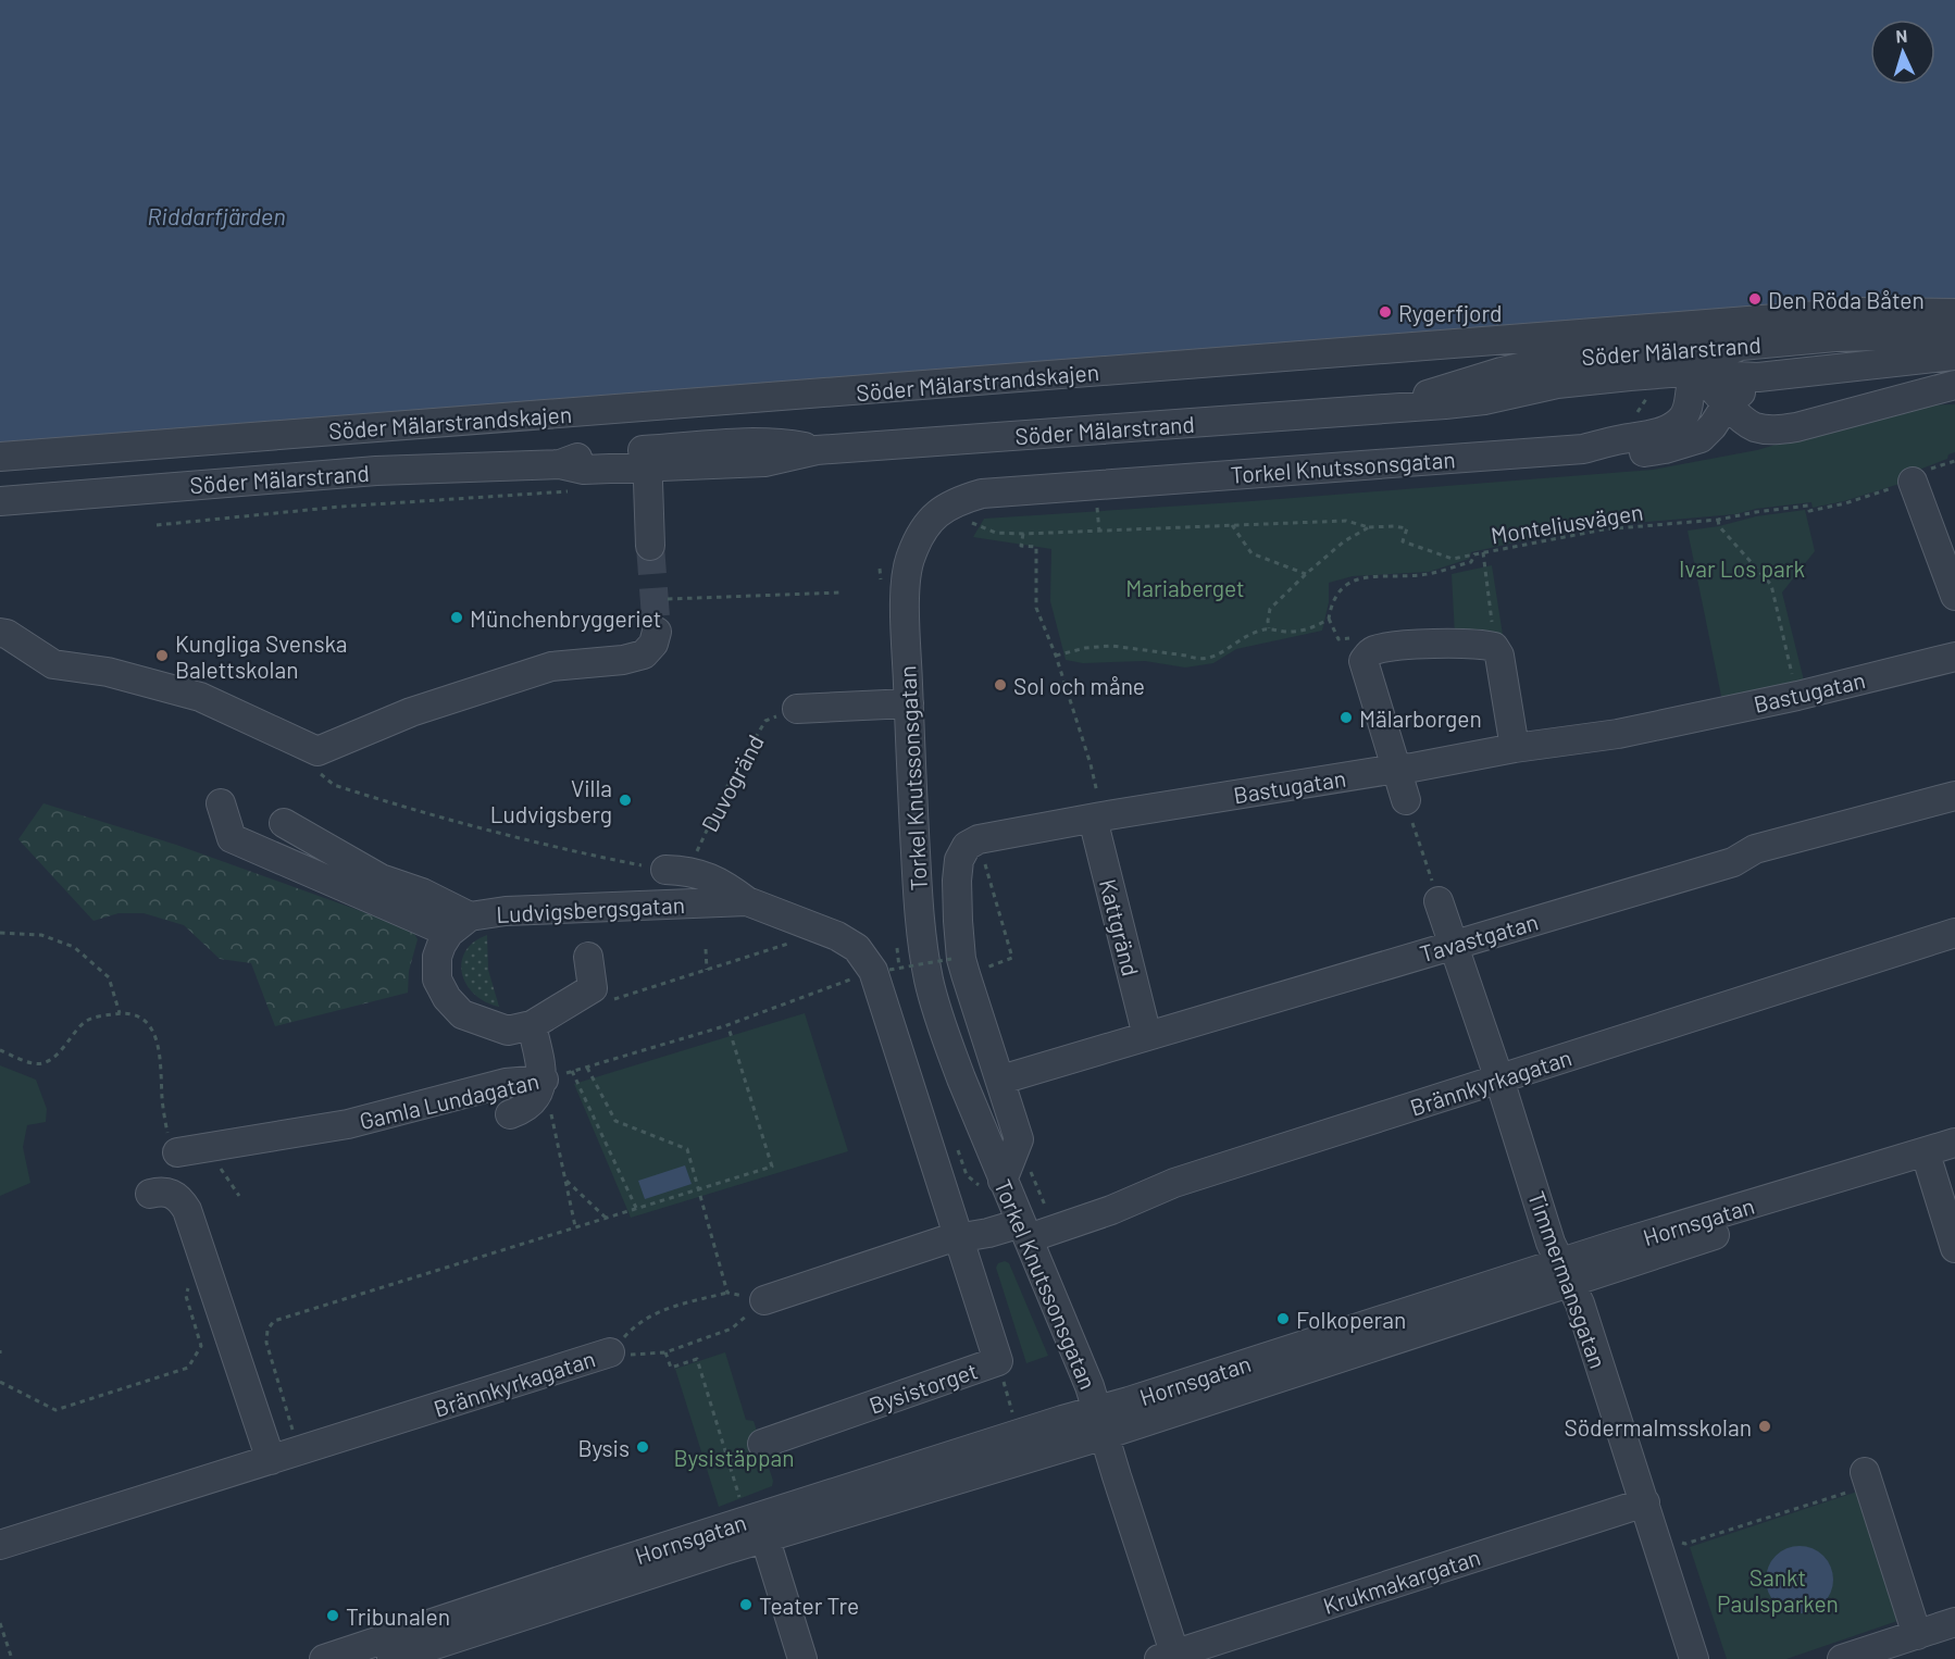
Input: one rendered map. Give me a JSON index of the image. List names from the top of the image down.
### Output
{
  "streets": {
    "street": [
      "Söder Mälarstrand",
      "Söder Mälarstrandskajen",
      "Torkel Knutssonsgatan",
      "Bastugatan",
      "Ludvigsbergsgatan",
      "Kattgränd",
      "Tavastgatan",
      "Brännkyrkagatan",
      "Gamla Lundagatan",
      "Hornsgatan",
      "Timmermansgatan",
      "Bysistorget",
      "Krukmakargatan"
    ],
    "path": ["Monteliusvägen", "Duvogränd"]
  },
  "crossings": [
    ["Söder Mälarstrand", "Torkel Knutssonsgatan"],
    ["Torkel Knutssonsgatan", "Brännkyrkagatan"],
    ["Torkel Knutssonsgatan", "Hornsgatan"],
    ["Torkel Knutssonsgatan", "Krukmakargatan"],
    ["Bastugatan", "Kattgränd"],
    ["Duvogränd", "Ludvigsbergsgatan"],
    ["Ludvigsbergsgatan", "Brännkyrkagatan"],
    ["Ludvigsbergsgatan", "Gamla Lundagatan"],
    ["Ludvigsbergsgatan", "Bysistorget"],
    ["Kattgränd", "Tavastgatan"],
    ["Tavastgatan", "Timmermansgatan"],
    ["Brännkyrkagatan", "Timmermansgatan"],
    ["Brännkyrkagatan", "Bysistorget"],
    ["Hornsgatan", "Timmermansgatan"],
    ["Timmermansgatan", "Krukmakargatan"]
  ],
  "water": ["Riddarfjärden"],
  "parks": [
    "Ivar Los park",
    "Mariaberget",
    "Bysistäppan",
    "Sankt Paulsparken"
  ],
  "places": [
    "Den Röda Båten",
    "Rygerfjord",
    "Münchenbryggeriet",
    "Kungliga Svenska Balettskolan",
    "Sol och måne",
    "Mälarborgen",
    "Villa Ludvigsberg",
    "Folkoperan",
    "Södermalmsskolan",
    "Bysis",
    "Teater Tre",
    "Tribunalen"
  ],
  "north": "top"
}
